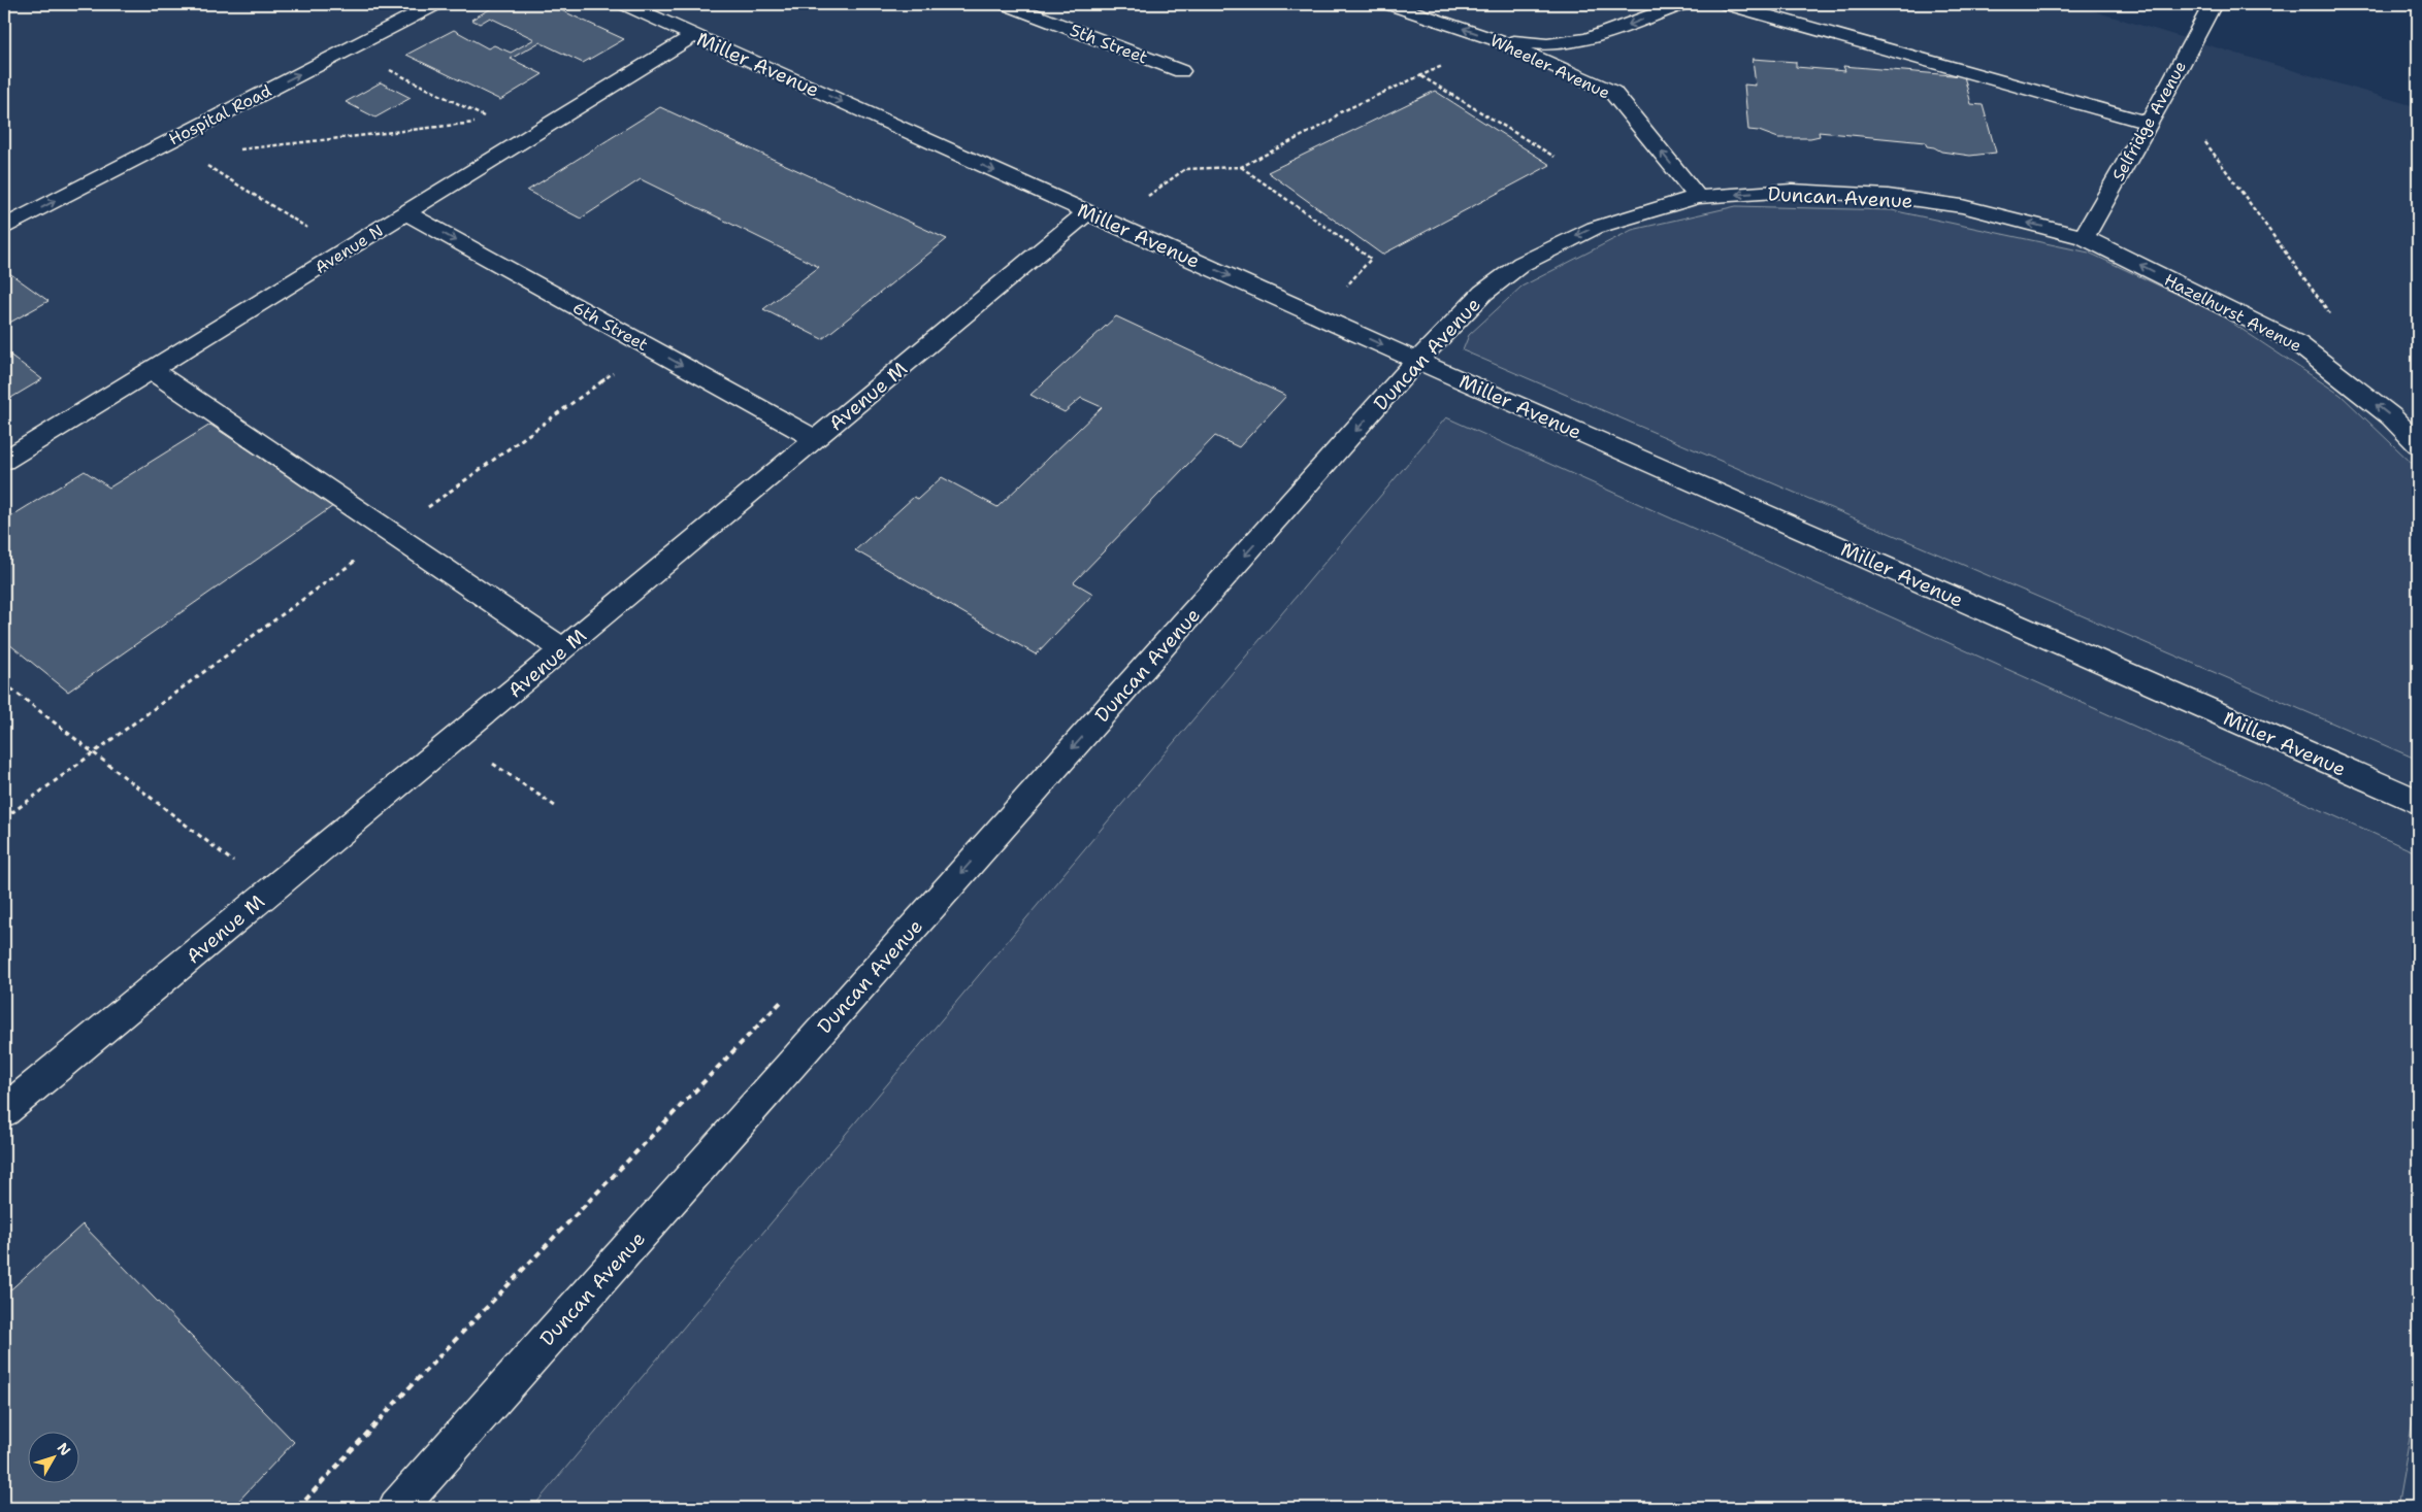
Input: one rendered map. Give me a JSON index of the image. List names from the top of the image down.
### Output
{
  "streets": {
    "street": [
      "5th Street",
      "Miller Avenue",
      "Wheeler Avenue",
      "Hospital Road",
      "Selfridge Avenue",
      "Duncan Avenue",
      "Avenue N",
      "Hazelhurst Avenue",
      "6th Street",
      "Avenue M"
    ]
  },
  "crossings": [
    ["Miller Avenue", "Duncan Avenue"],
    ["Miller Avenue", "Avenue N"],
    ["Miller Avenue", "Avenue M"],
    ["Wheeler Avenue", "Duncan Avenue"],
    ["Selfridge Avenue", "Duncan Avenue"],
    ["Selfridge Avenue", "Hazelhurst Avenue"],
    ["Duncan Avenue", "Hazelhurst Avenue"],
    ["Avenue N", "6th Street"],
    ["6th Street", "Avenue M"]
  ],
  "one_way": [
    "Miller Avenue",
    "Hospital Road",
    "Duncan Avenue",
    "Hazelhurst Avenue",
    "6th Street"
  ],
  "north": "top right"
}
